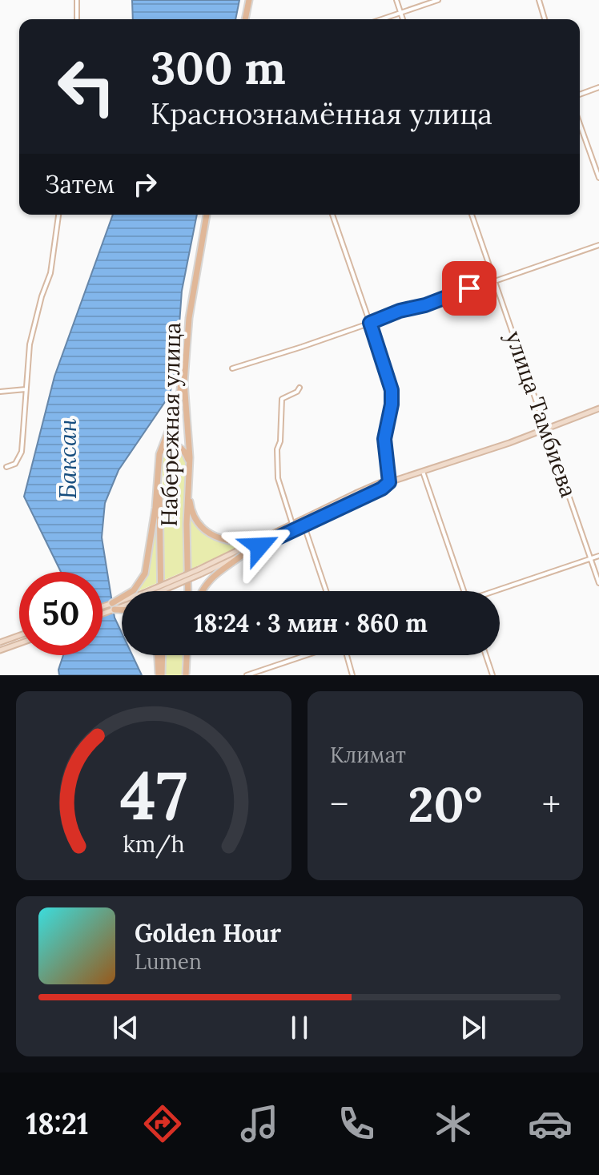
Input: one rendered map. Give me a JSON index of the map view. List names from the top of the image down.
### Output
{
  "streets": {
    "main road": ["Набережная улица"],
    "street": ["улица Тамбиева"]
  },
  "water": ["Баксан"],
  "page": {
    "turn": ["300 m", "Краснознамённая улица"],
    "then": "Затем",
    "limit": "50",
    "trip": "18:24 · 3 мин · 860 m",
    "tile": "Климат",
    "heat": ["−", "20°", "+"],
    "song": ["Golden Hour", "Lumen"],
    "tabs": "18:21",
    "gauge": ["47", "km/h"]
  }
}
